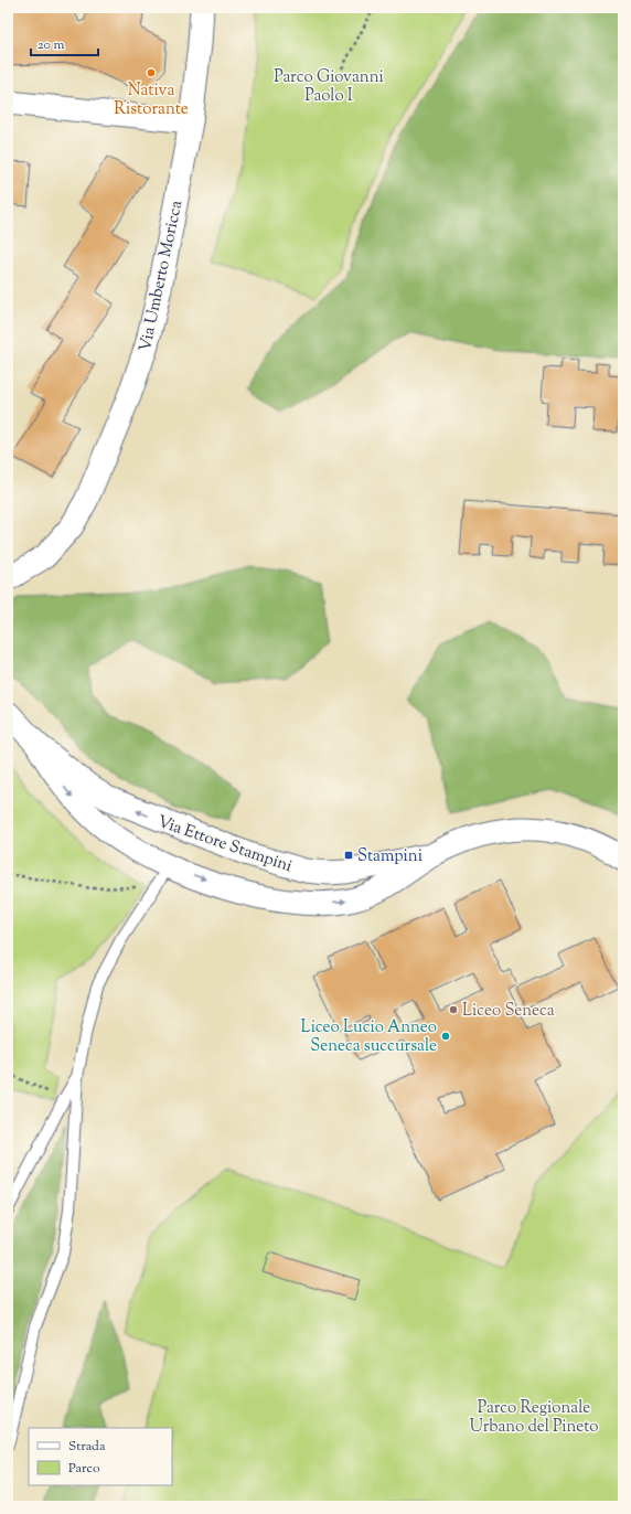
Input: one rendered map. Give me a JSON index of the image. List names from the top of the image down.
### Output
{
  "streets": {
    "street": ["Via Umberto Moricca", "Via Ettore Stampini"]
  },
  "parks": ["Parco Giovanni Paolo I", "Parco Regionale Urbano del Pineto"],
  "places": {
    "other": ["Nativa Ristorante", "Liceo Seneca", "Liceo Lucio Anneo Seneca succursale"],
    "transit": ["Stampini"]
  },
  "legend": ["Strada", "Parco"],
  "scale_bar": "20 m"
}
